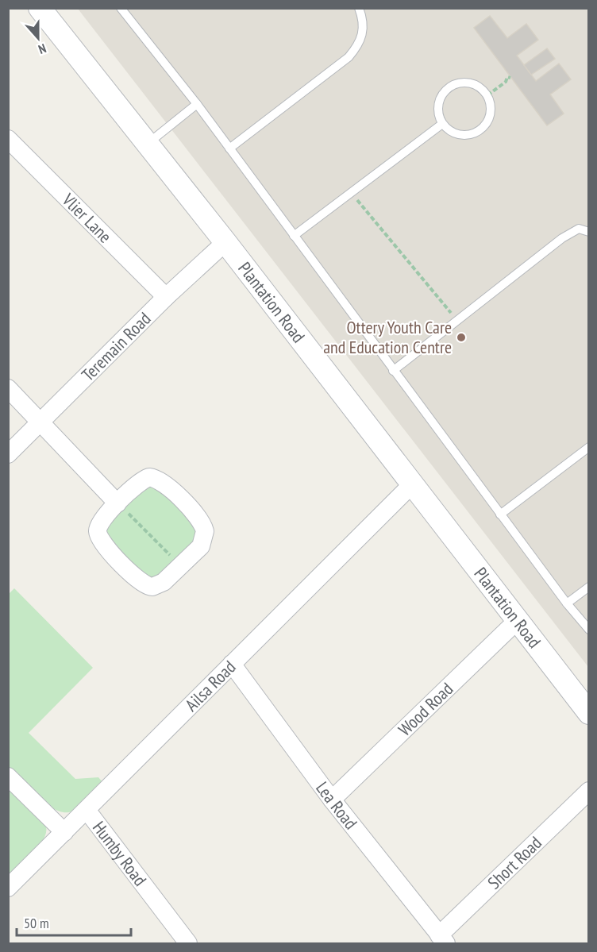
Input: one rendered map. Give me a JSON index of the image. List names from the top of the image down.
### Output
{
  "streets": {
    "street": [
      "Vlier Lane",
      "Plantation Road",
      "Teremain Road",
      "Ailsa Road",
      "Wood Road",
      "Lea Road",
      "Humby Road",
      "Short Road"
    ]
  },
  "crossings": [
    ["Vlier Lane", "Teremain Road"],
    ["Plantation Road", "Teremain Road"],
    ["Plantation Road", "Ailsa Road"],
    ["Plantation Road", "Wood Road"],
    ["Ailsa Road", "Lea Road"],
    ["Ailsa Road", "Humby Road"],
    ["Wood Road", "Lea Road"],
    ["Lea Road", "Short Road"]
  ],
  "places": ["Ottery Youth Care and Education Centre"],
  "scale_bar": "50 m",
  "north": "bottom"
}
